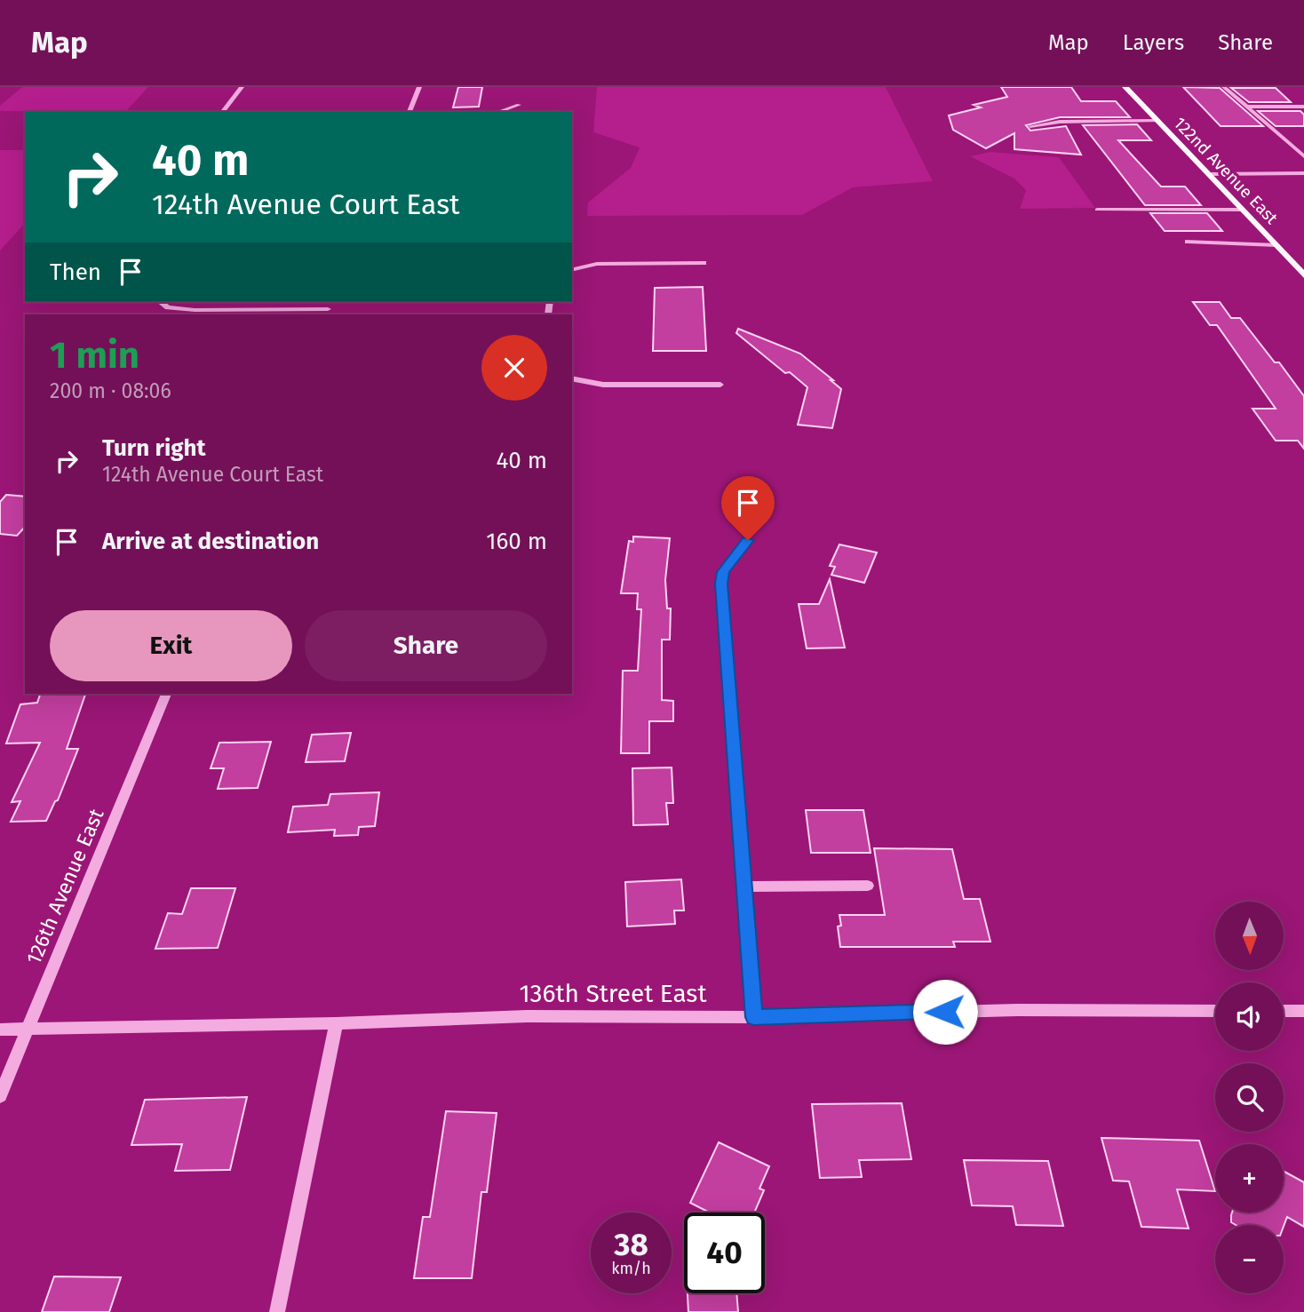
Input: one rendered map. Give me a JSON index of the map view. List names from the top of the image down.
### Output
{
  "streets": {
    "main road": ["122nd Avenue East"],
    "street": ["126th Avenue East", "136th Street East"]
  },
  "crossings": [
    ["126th Avenue East", "136th Street East"]
  ],
  "north": "bottom",
  "page": {
    "header": "Map",
    "nav": ["Map", "Layers", "Share"],
    "turn": ["40 m", "124th Avenue Court East"],
    "then": "Then",
    "heading": ["1 min", "200 m · 08:06"],
    "list": [
      {
        "name": "Turn right",
        "note": "124th Avenue Court East",
        "value": "40 m"
      },
      {
        "name": "Arrive at destination",
        "value": "160 m"
      }
    ],
    "buttons": ["Exit", "Share"],
    "map_buttons": ["+", "−"],
    "speed": "38 km/h",
    "limit": "40"
  }
}
